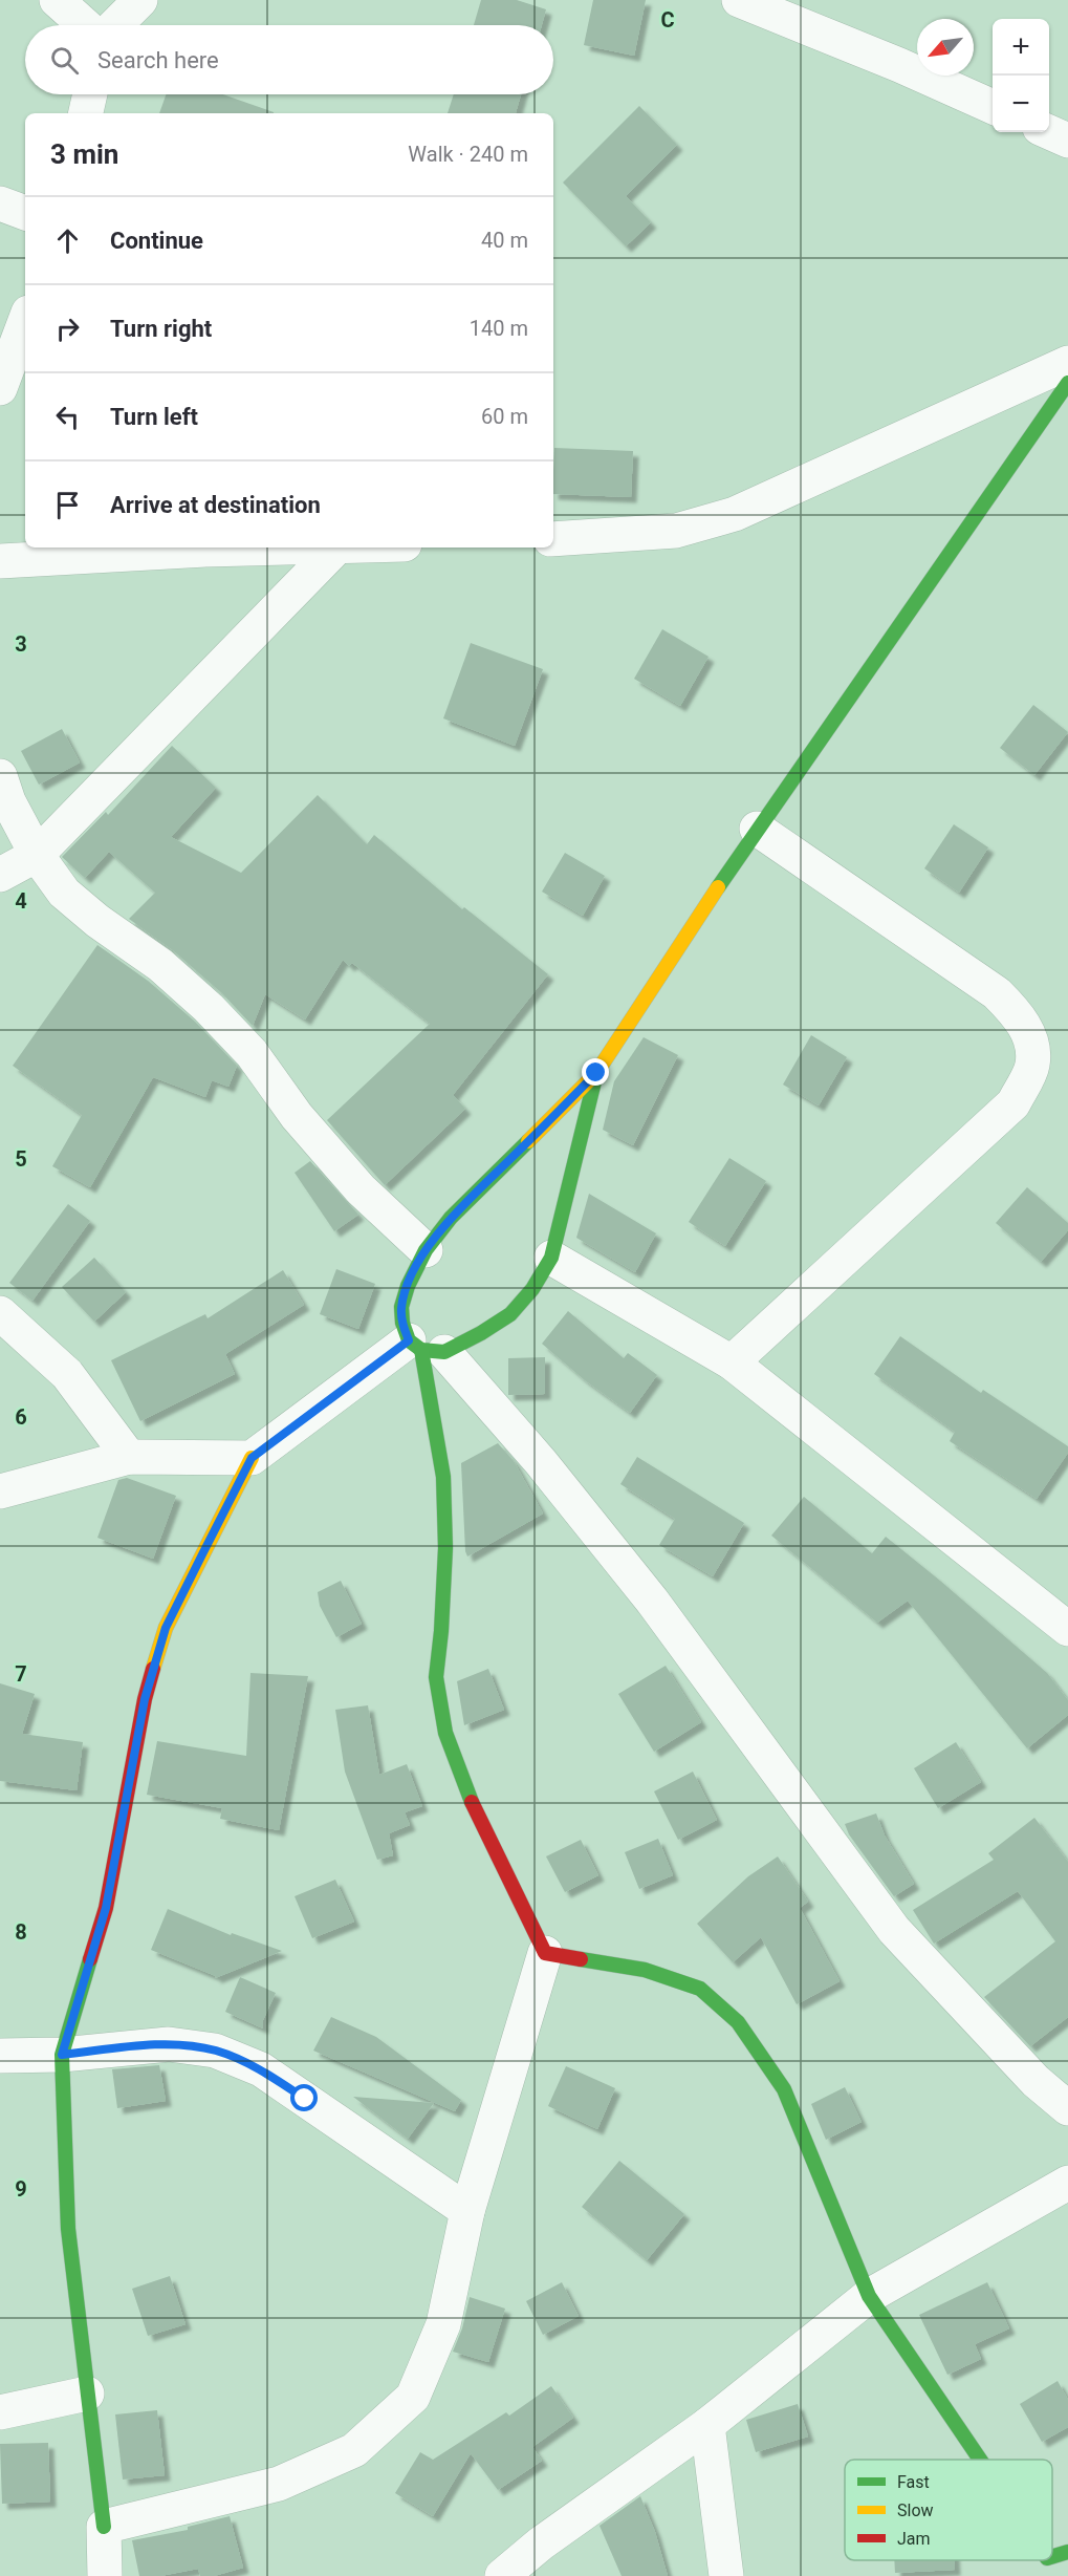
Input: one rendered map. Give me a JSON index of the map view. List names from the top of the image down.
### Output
{
  "legend": ["Fast", "Slow", "Jam"],
  "north": "bottom left",
  "page": {
    "map_buttons": ["+", "−"],
    "search": "Search here",
    "heading": ["3 min", "Walk · 240 m"],
    "list": [
      ["Continue", "40 m"],
      ["Turn right", "140 m"],
      ["Turn left", "60 m"],
      "Arrive at destination"
    ]
  },
  "grid": {
    "columns": ["C"],
    "rows": [
      "3",
      "4",
      "5",
      "6",
      "7",
      "8",
      "9"
    ]
  }
}
